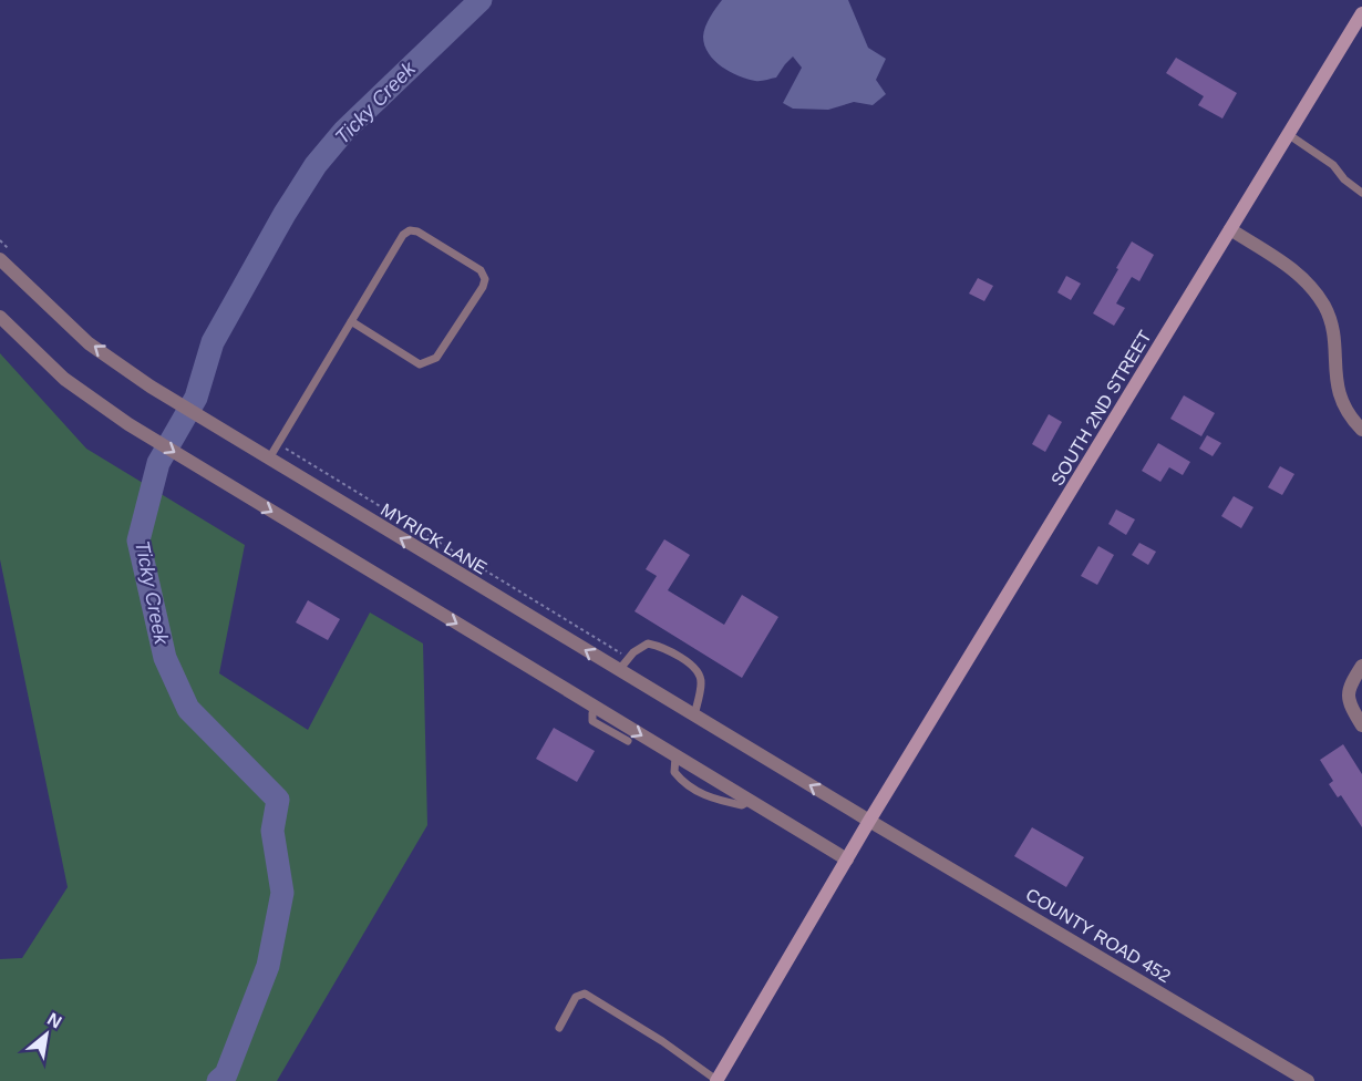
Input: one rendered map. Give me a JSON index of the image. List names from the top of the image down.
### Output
{
  "streets": {
    "main road": ["SOUTH 2ND STREET"],
    "street": ["MYRICK LANE", "COUNTY ROAD 452"]
  },
  "crossings": [
    ["SOUTH 2ND STREET", "MYRICK LANE"],
    ["SOUTH 2ND STREET", "COUNTY ROAD 452"],
    ["MYRICK LANE", "COUNTY ROAD 452"]
  ],
  "water": ["Ticky Creek"],
  "north": "top right"
}
